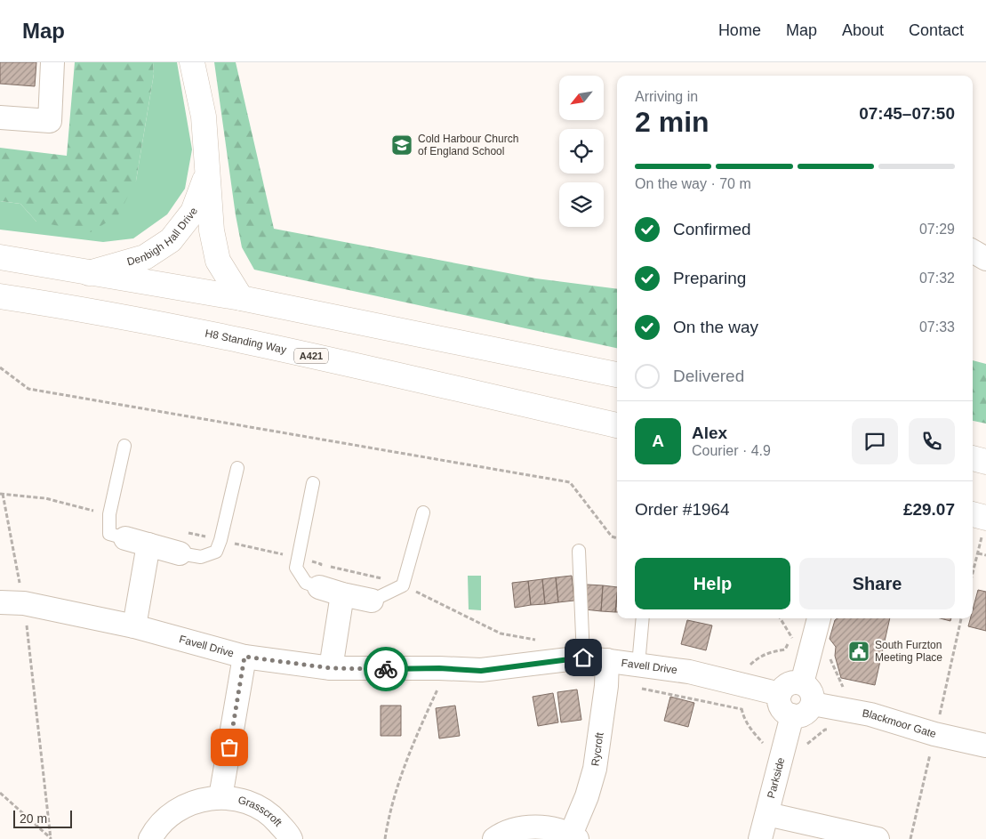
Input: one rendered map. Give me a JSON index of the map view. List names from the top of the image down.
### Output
{
  "streets": {
    "main road": ["Denbigh Hall Drive", "H8 Standing Way", "A421"],
    "street": [
      "Favell Drive",
      "Blackmoor Gate",
      "Rycroft",
      "Parkside",
      "Grasscroft"
    ]
  },
  "crossings": [
    ["Favell Drive", "Blackmoor Gate"],
    ["Favell Drive", "Rycroft"],
    ["Favell Drive", "Parkside"],
    ["Blackmoor Gate", "Parkside"]
  ],
  "places": {
    "school or university": ["Cold Harbour Church of England School"],
    "public building": ["South Furzton Meeting Place"]
  },
  "scale_bar": "20 m",
  "north": "bottom left",
  "page": {
    "header": "Map",
    "nav": [
      "Home",
      "Map",
      "About",
      "Contact"
    ],
    "heading": ["2 min", "Arriving in", "07:45–07:50"],
    "panel": [
      "Alex",
      "Courier · 4.9",
      "Order #1964",
      "£29.07"
    ],
    "bar": "On the way · 70 m",
    "list": [
      ["Confirmed", "07:29"],
      ["Preparing", "07:32"],
      ["On the way", "07:33"],
      "Delivered"
    ],
    "round": "A",
    "buttons": ["Help", "Share"],
    "scale": "20 m"
  }
}
